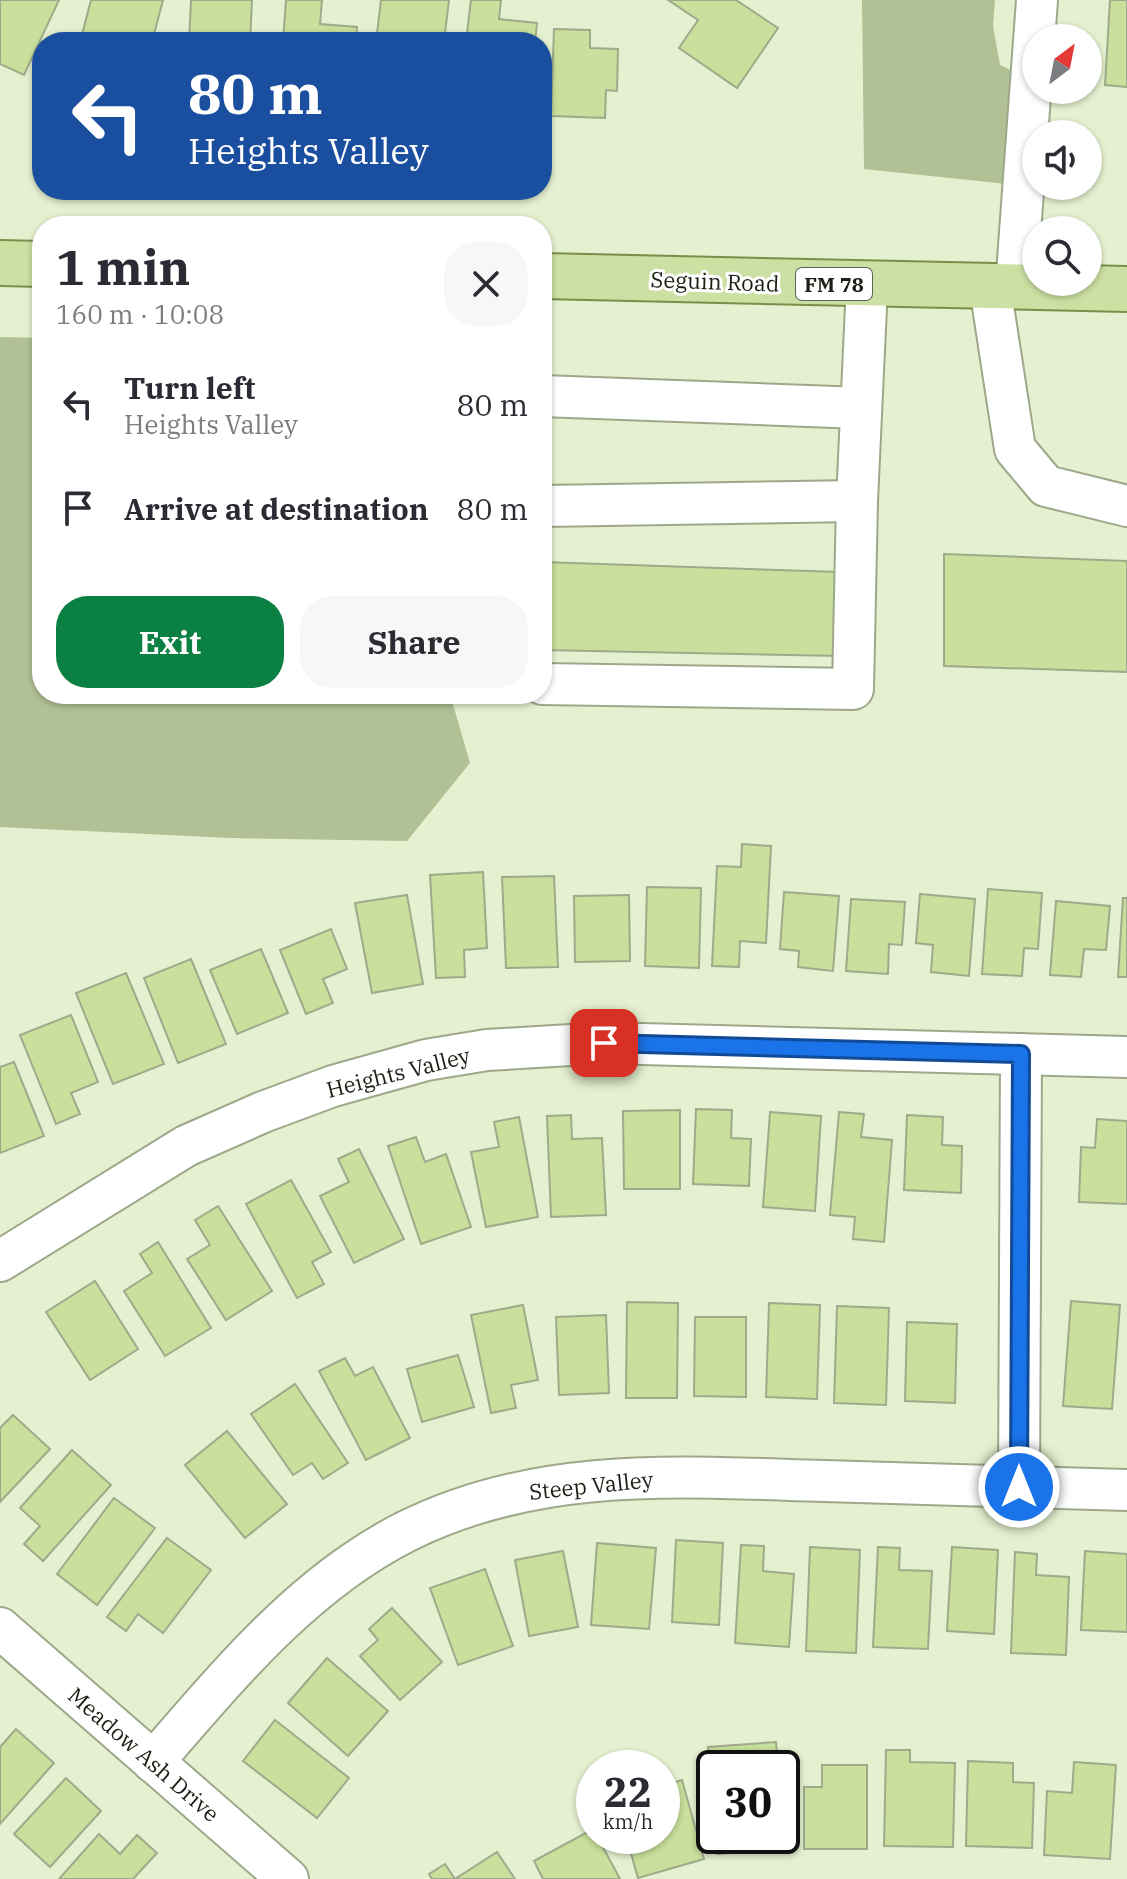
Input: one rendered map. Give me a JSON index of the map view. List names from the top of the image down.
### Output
{
  "streets": {
    "main road": ["Seguin Road", "FM 78"],
    "street": ["Heights Valley", "Steep Valley", "Meadow Ash Drive"]
  },
  "crossings": [
    ["Steep Valley", "Meadow Ash Drive"]
  ],
  "north": "top right",
  "page": {
    "turn": ["80 m", "Heights Valley"],
    "heading": ["1 min", "160 m · 10:08"],
    "list": [
      {
        "name": "Turn left",
        "note": "Heights Valley",
        "value": "80 m"
      },
      {
        "name": "Arrive at destination",
        "value": "80 m"
      }
    ],
    "buttons": ["Exit", "Share"],
    "speed": "22 km/h",
    "limit": "30"
  }
}
